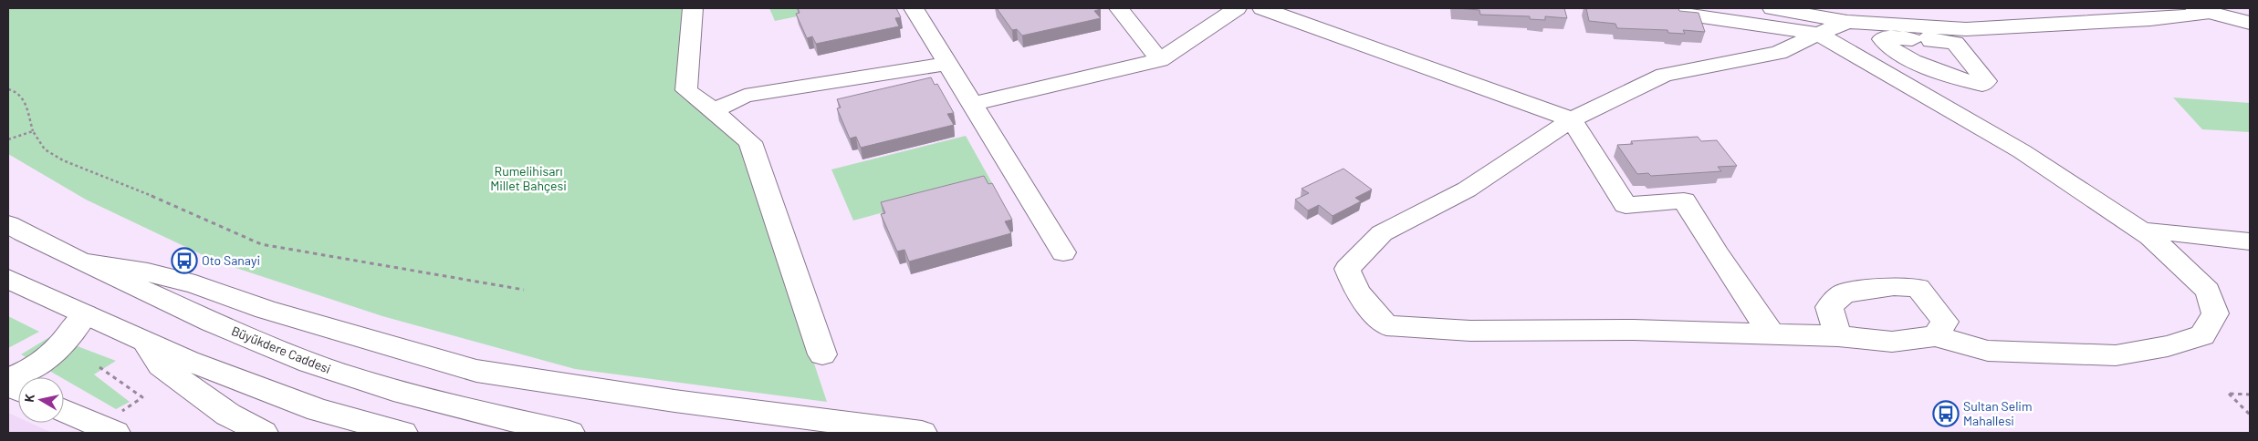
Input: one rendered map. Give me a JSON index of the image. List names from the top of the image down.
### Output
{
  "streets": {
    "street": ["Büyükdere Caddesi"]
  },
  "parks": ["Rumelihisarı Millet Bahçesi"],
  "places": {
    "bus stop": ["Oto Sanayi", "Sultan Selim Mahallesi"]
  },
  "north": "left"
}
